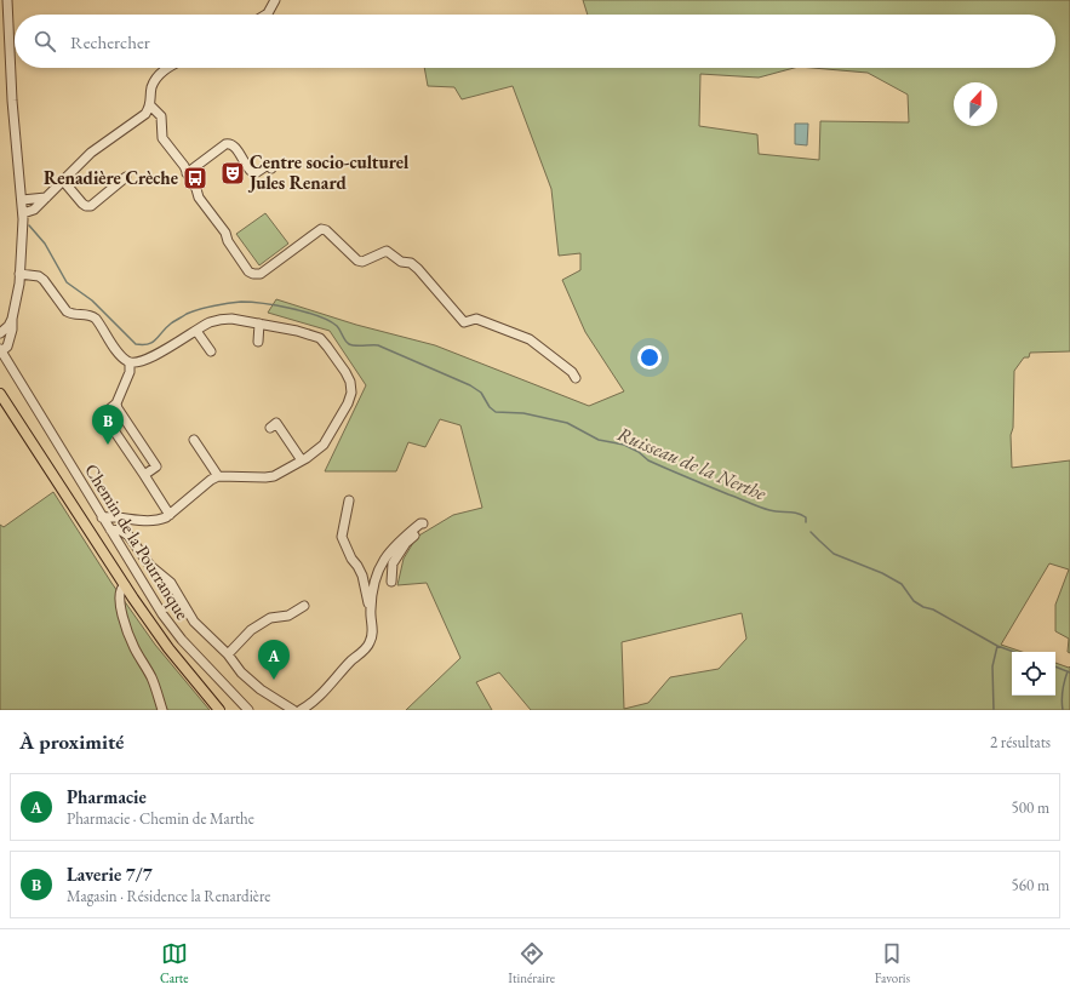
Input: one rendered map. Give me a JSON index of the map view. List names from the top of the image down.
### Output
{
  "streets": {
    "street": ["Chemin de la Pourranque"]
  },
  "water": ["Ruisseau de la Nerthe"],
  "places": {
    "theatre": ["Centre socio-culturel Jules Renard"],
    "bus stop": ["Renadière Crèche"]
  },
  "north": "top",
  "page": {
    "search": "Rechercher",
    "pins": ["B", "A"],
    "heading": ["À proximité", "2 résultats"],
    "list": [
      {
        "mark": "A",
        "name": "Pharmacie",
        "note": "Pharmacie · Chemin de Marthe",
        "value": "500 m"
      },
      {
        "mark": "B",
        "name": "Laverie 7/7",
        "note": "Magasin · Résidence la Renardière",
        "value": "560 m"
      }
    ],
    "nav": ["Carte", "Itinéraire", "Favoris"]
  }
}
